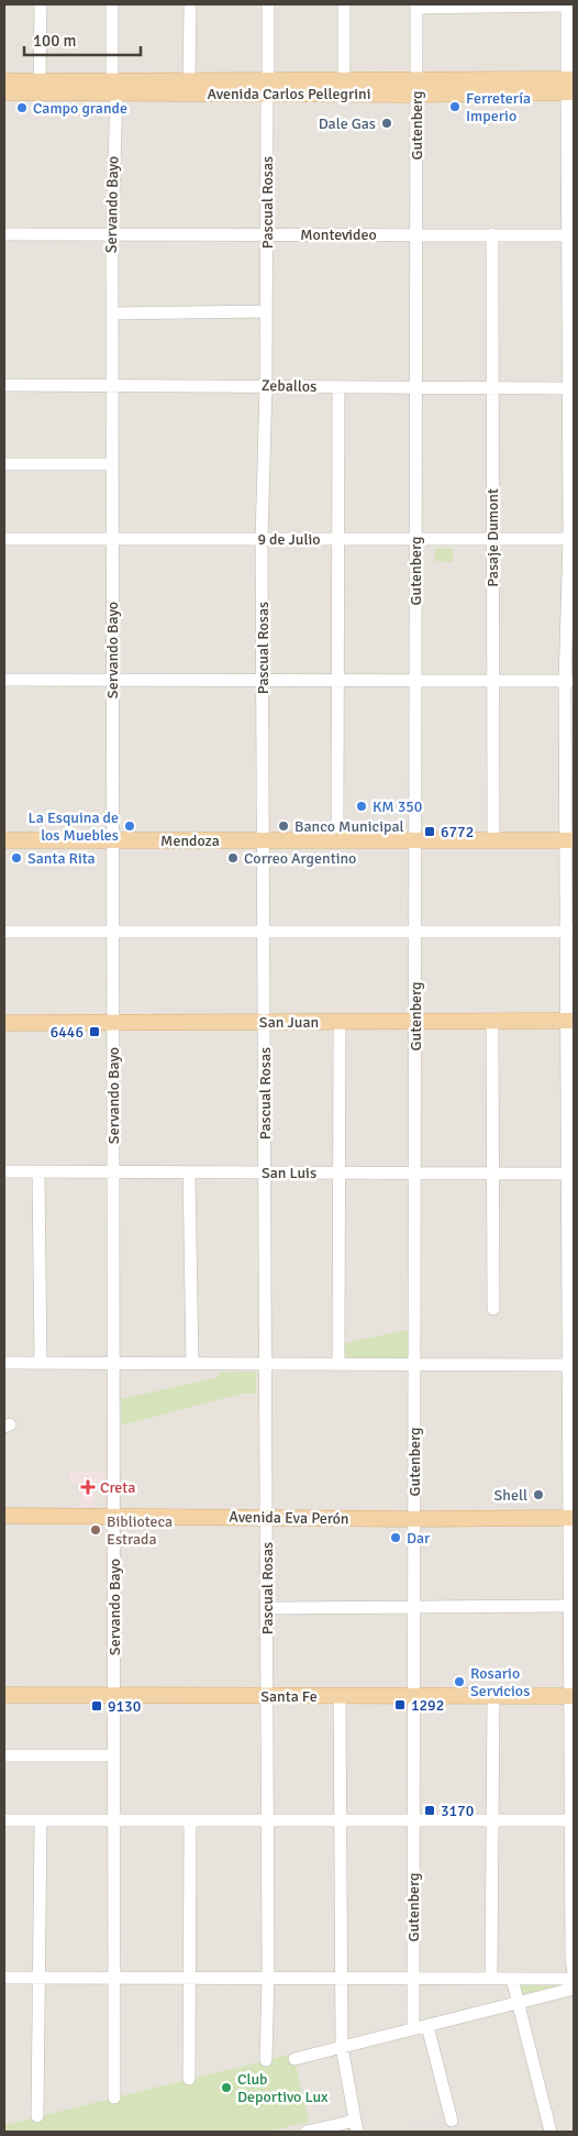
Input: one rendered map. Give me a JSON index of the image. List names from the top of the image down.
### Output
{
  "streets": {
    "main road": [
      "Avenida Carlos Pellegrini",
      "Mendoza",
      "San Juan",
      "Avenida Eva Perón",
      "Santa Fe"
    ],
    "street": [
      "Gutenberg",
      "Pascual Rosas",
      "Servando Bayo",
      "Montevideo",
      "Zeballos",
      "Pasaje Dumont",
      "9 de Julio",
      "San Luis"
    ]
  },
  "crossings": [
    ["Avenida Carlos Pellegrini", "Gutenberg"],
    ["Avenida Carlos Pellegrini", "Pascual Rosas"],
    ["Avenida Carlos Pellegrini", "Servando Bayo"],
    ["Gutenberg", "Montevideo"],
    ["Gutenberg", "Zeballos"],
    ["Gutenberg", "9 de Julio"],
    ["Gutenberg", "Mendoza"],
    ["Gutenberg", "San Juan"],
    ["Gutenberg", "San Luis"],
    ["Gutenberg", "Avenida Eva Perón"],
    ["Gutenberg", "Santa Fe"],
    ["Pascual Rosas", "Montevideo"],
    ["Pascual Rosas", "Zeballos"],
    ["Pascual Rosas", "9 de Julio"],
    ["Pascual Rosas", "Mendoza"],
    ["Pascual Rosas", "San Juan"],
    ["Pascual Rosas", "San Luis"],
    ["Pascual Rosas", "Avenida Eva Perón"],
    ["Pascual Rosas", "Santa Fe"],
    ["Servando Bayo", "Montevideo"],
    ["Servando Bayo", "Zeballos"],
    ["Servando Bayo", "9 de Julio"],
    ["Servando Bayo", "Mendoza"],
    ["Servando Bayo", "San Juan"],
    ["Servando Bayo", "San Luis"],
    ["Servando Bayo", "Avenida Eva Perón"],
    ["Servando Bayo", "Santa Fe"],
    ["Montevideo", "Pasaje Dumont"],
    ["Zeballos", "Pasaje Dumont"],
    ["Pasaje Dumont", "9 de Julio"],
    ["Pasaje Dumont", "Mendoza"]
  ],
  "places": {
    "other": [
      "Ferretería Imperio",
      "Campo grande",
      "Dale Gas",
      "KM 350",
      "La Esquina de los Muebles",
      "Banco Municipal",
      "Santa Rita",
      "Correo Argentino",
      "Shell",
      "Biblioteca Estrada",
      "Dar",
      "Rosario Servicios",
      "Club Deportivo Lux"
    ],
    "transit": [
      "6772",
      "6446",
      "1292",
      "9130",
      "3170"
    ],
    "health": ["Creta"]
  },
  "scale_bar": "100 m"
}
